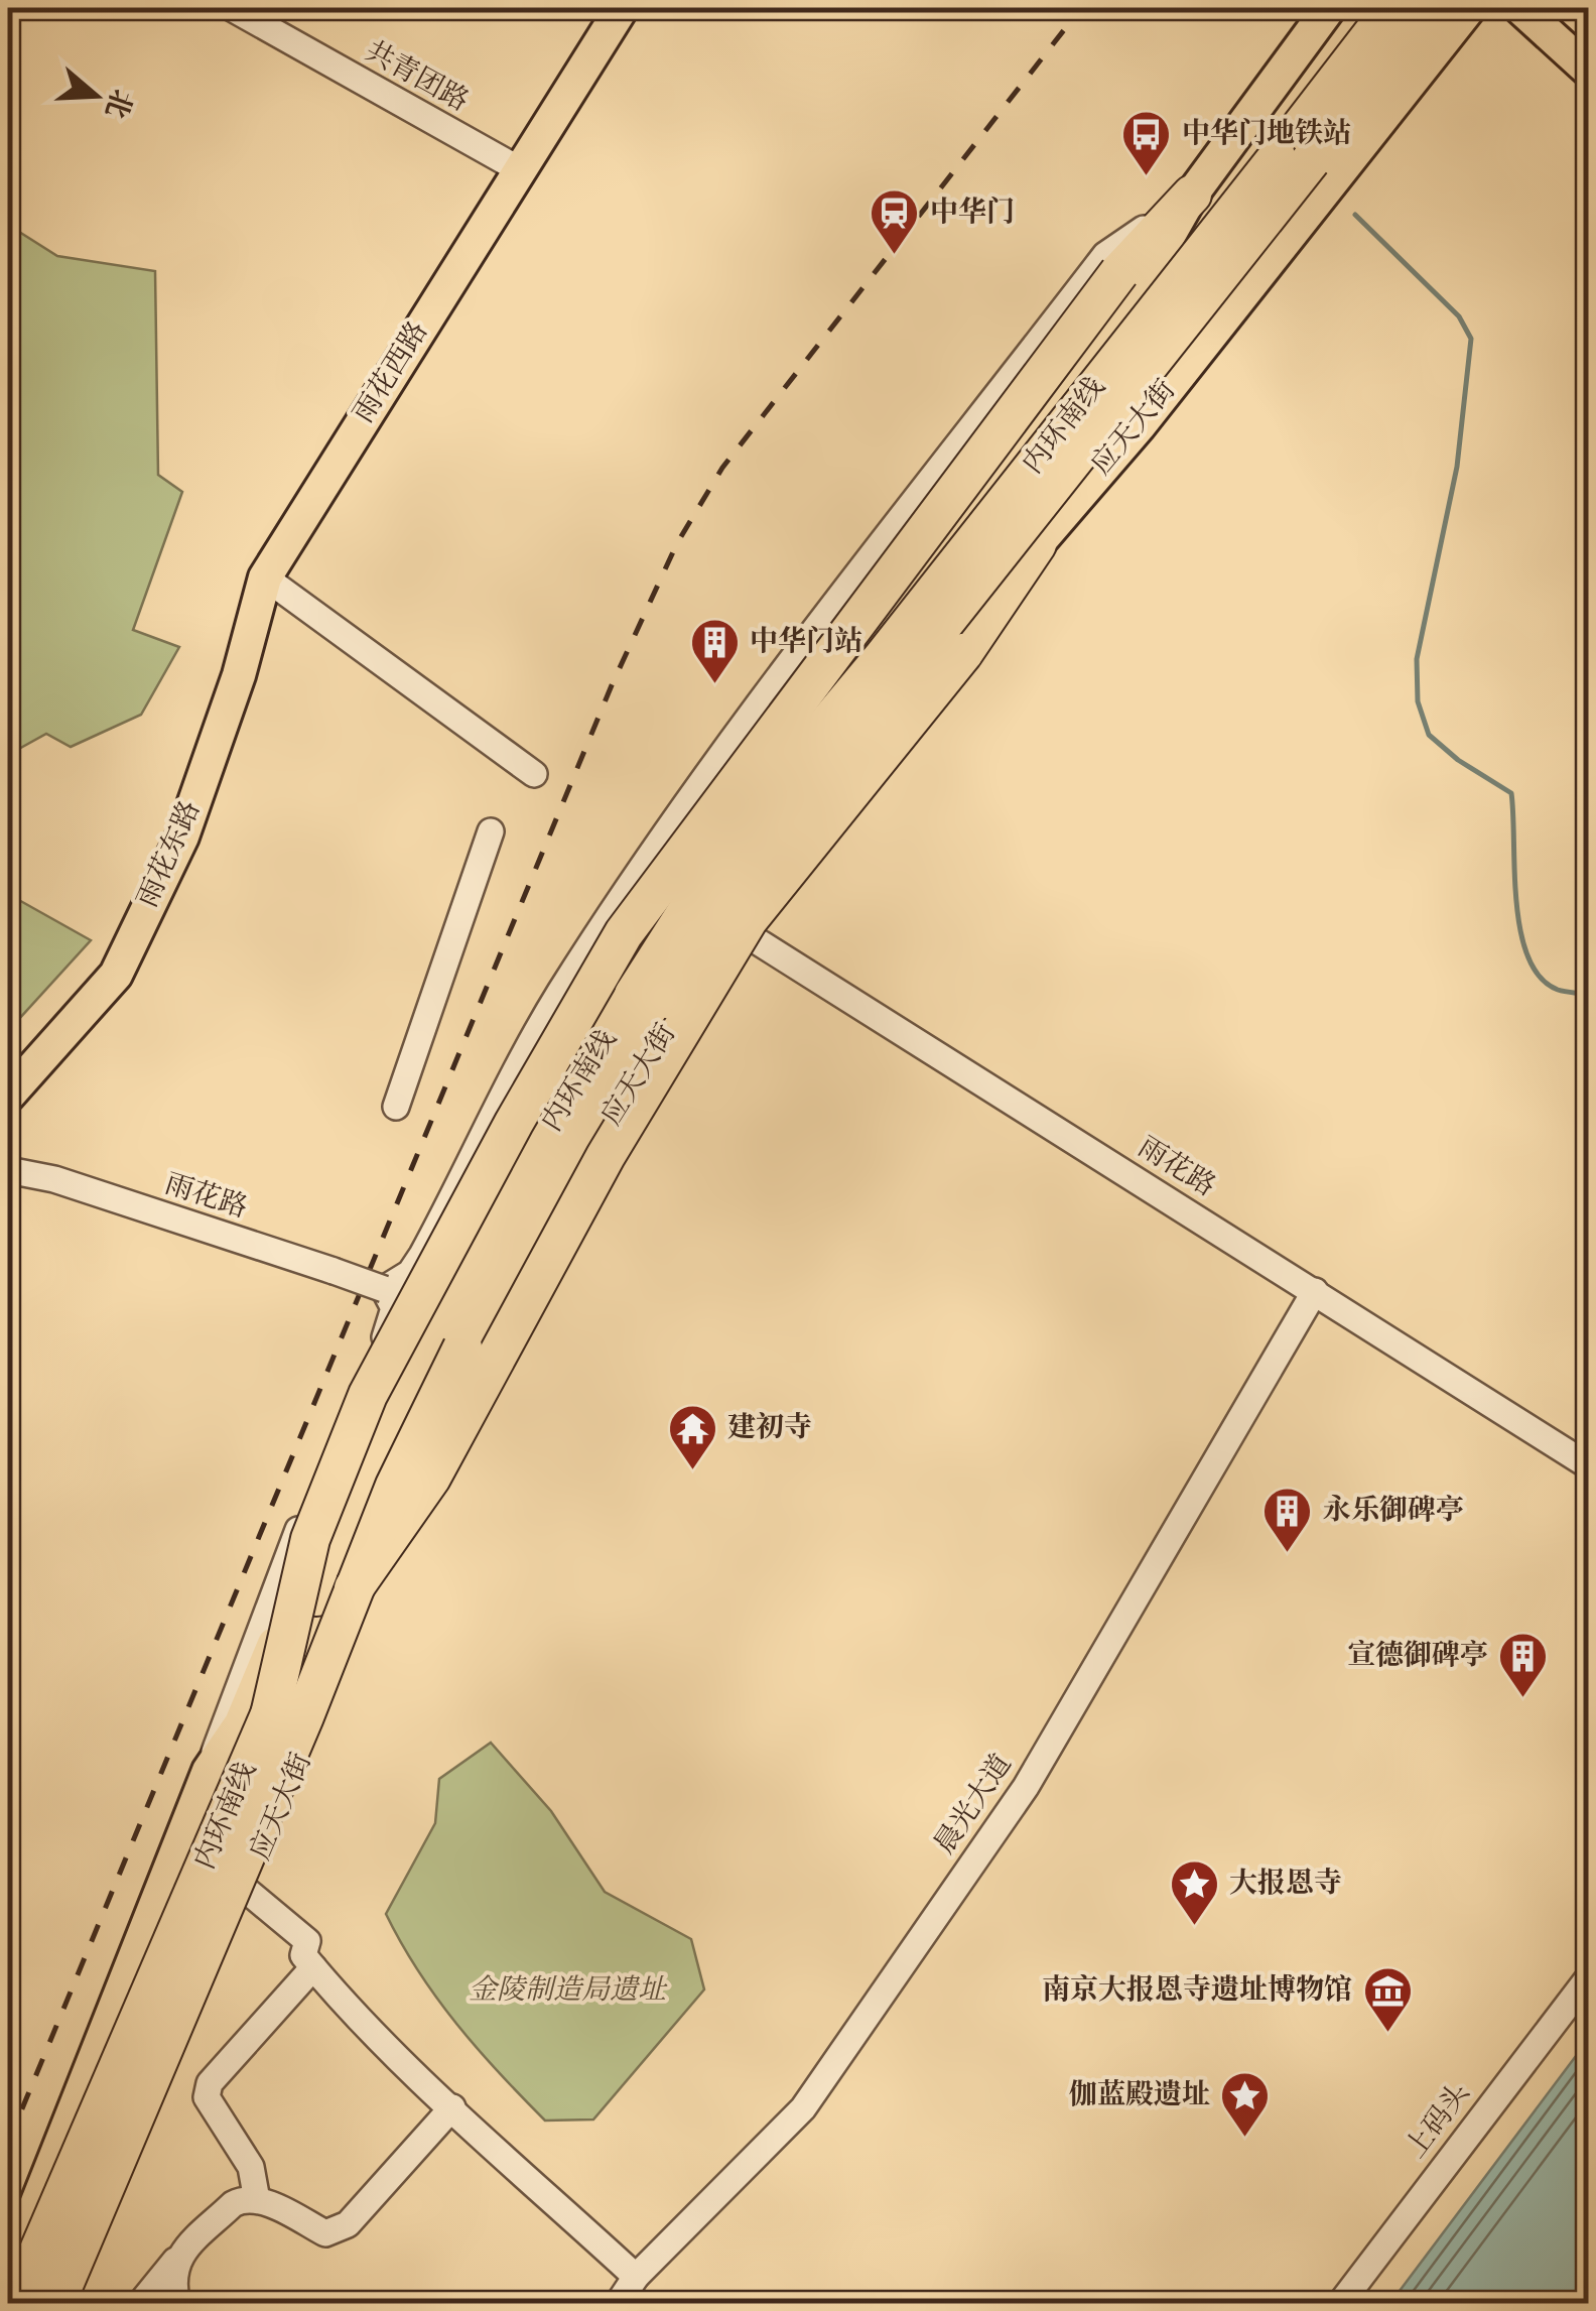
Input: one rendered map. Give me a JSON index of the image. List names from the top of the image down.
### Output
{
  "streets": {
    "highway": ["内环南线"],
    "main road": ["雨花西路", "应天大街", "雨花东路"],
    "street": [
      "共青团路",
      "雨花路",
      "晨光大道",
      "上码头"
    ]
  },
  "crossings": [
    ["共青团路", "雨花西路"],
    ["雨花西路", "雨花东路"],
    ["应天大街", "雨花路"],
    ["雨花路", "晨光大道"]
  ],
  "parks": ["金陵制造局遗址"],
  "places": {
    "bus stop": ["中华门地铁站"],
    "station": ["中华门"],
    "building": ["中华门站", "永乐御碑亭", "宣德御碑亭"],
    "temple": ["建初寺"],
    "place": ["大报恩寺", "伽蓝殿遗址"],
    "museum": ["南京大报恩寺遗址博物馆"]
  },
  "north": "right"
}
